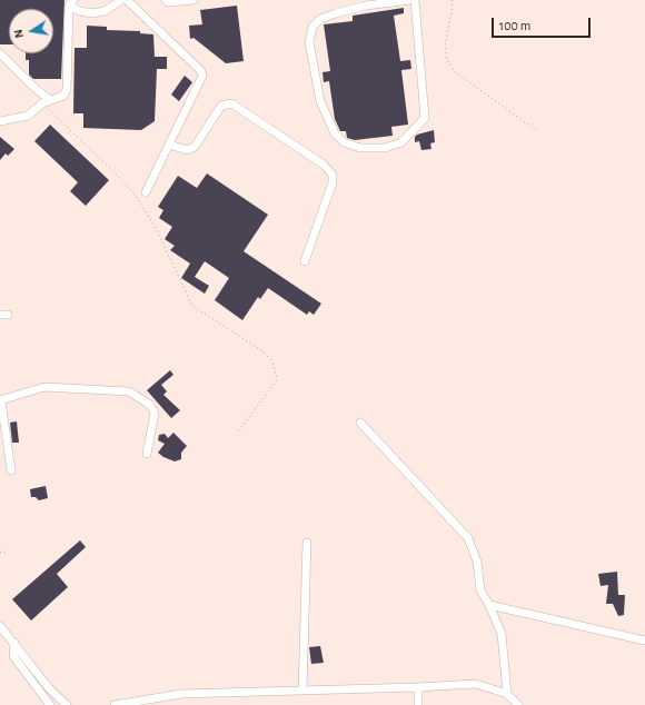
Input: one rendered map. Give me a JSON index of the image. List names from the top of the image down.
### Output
{
  "scale_bar": "100 m",
  "north": "left"
}
